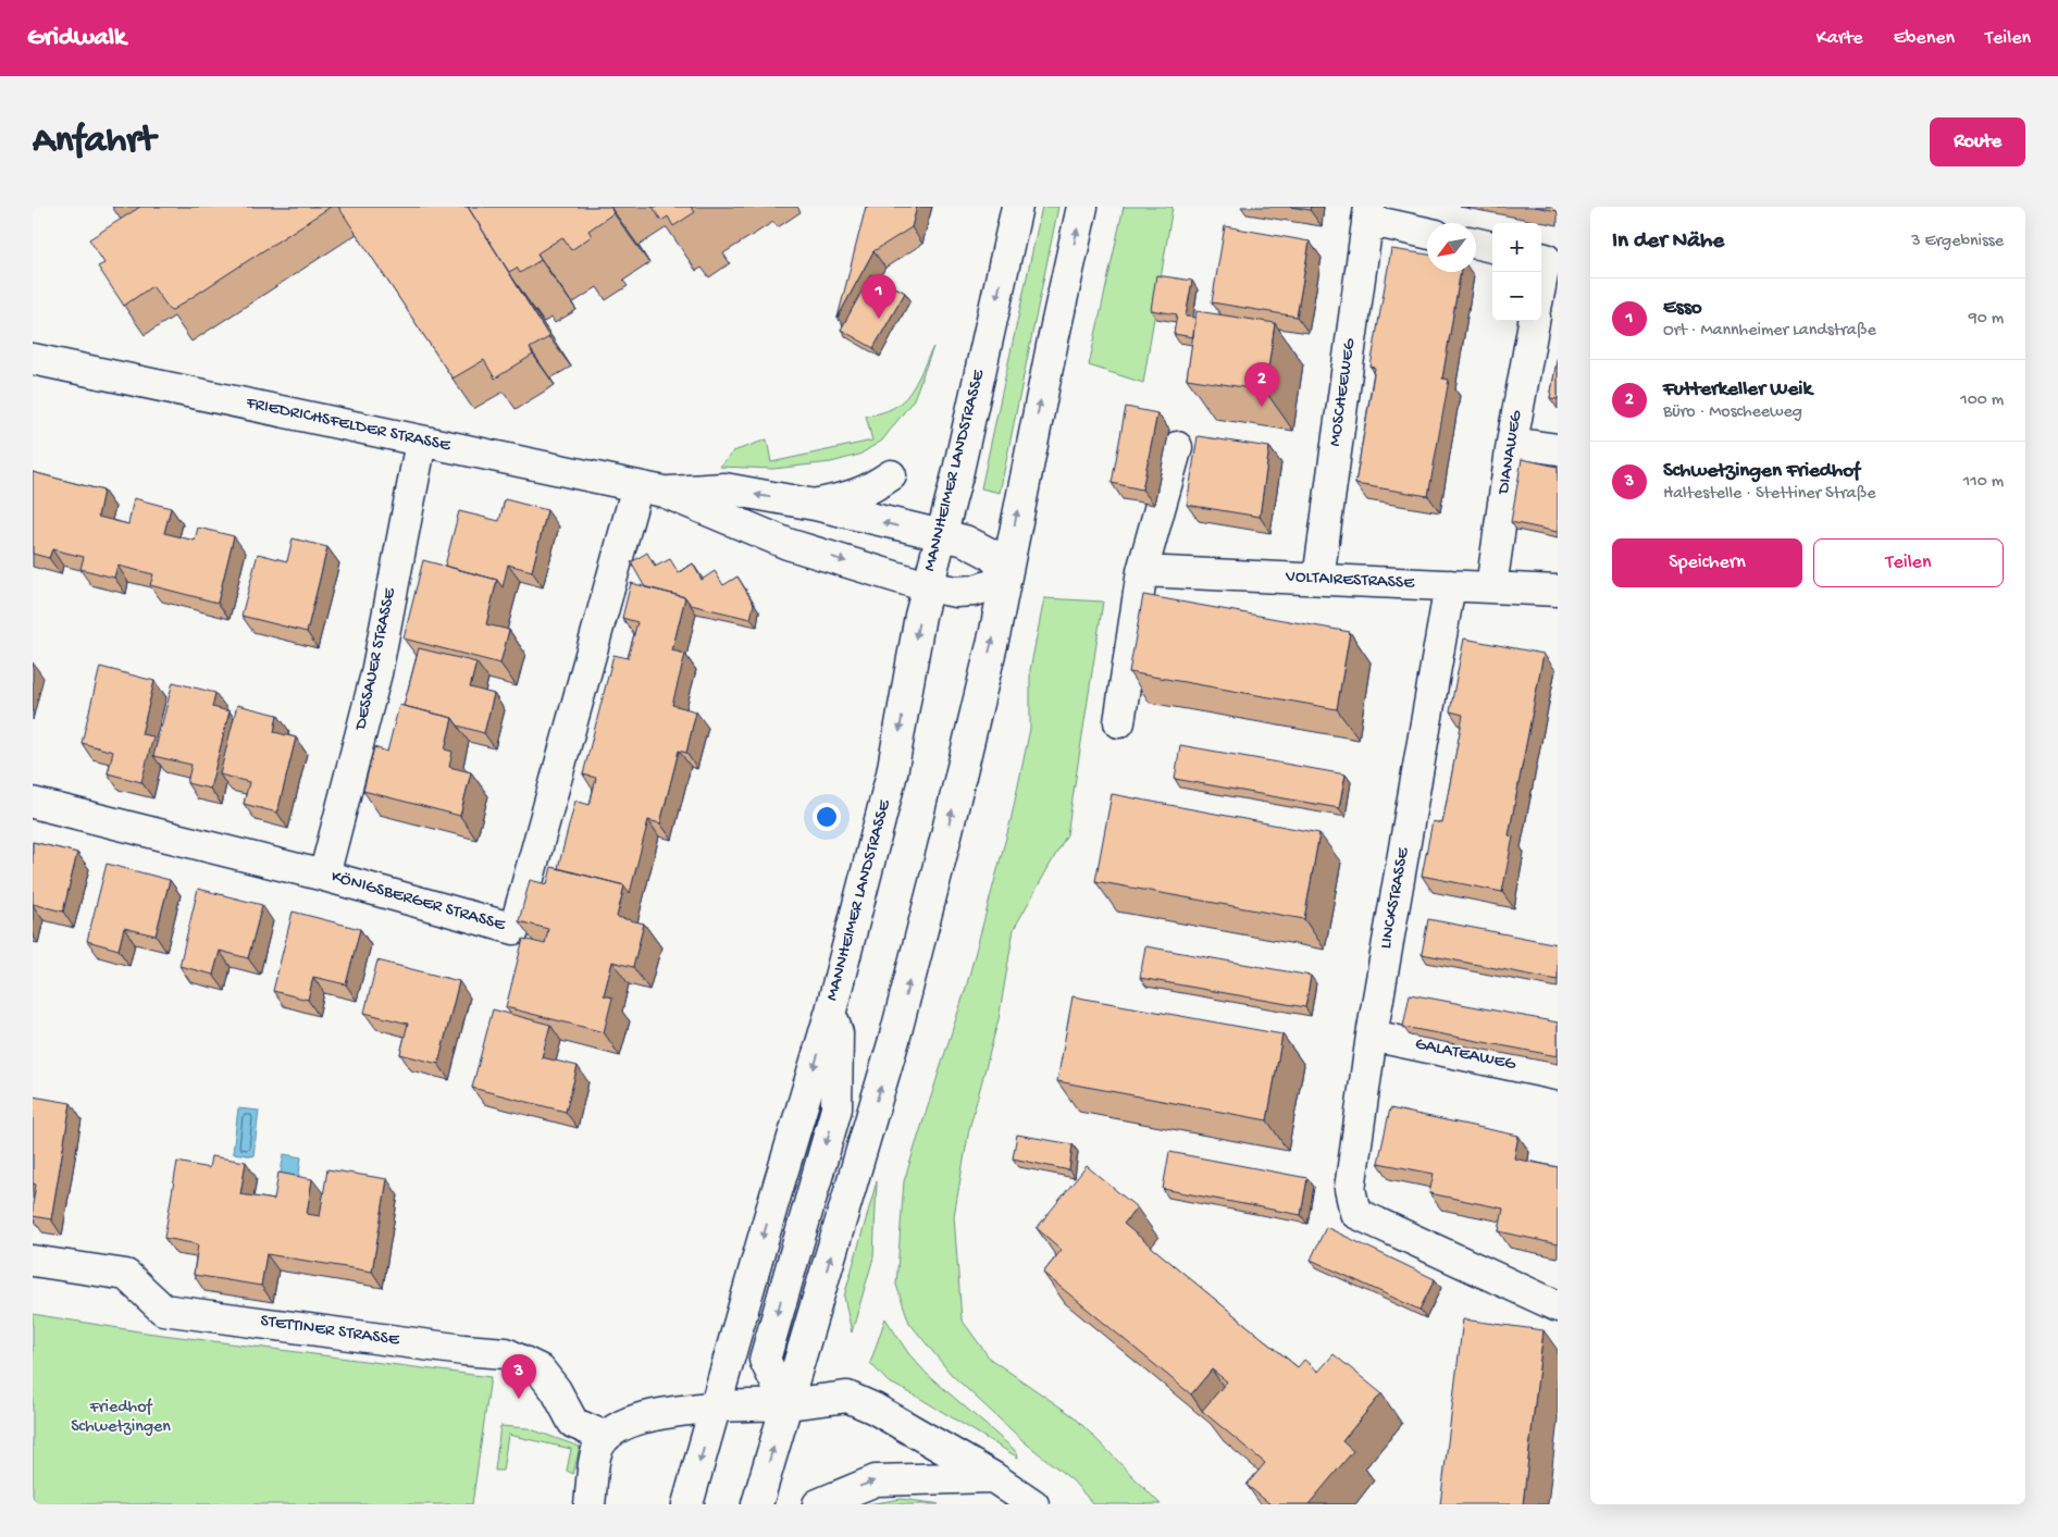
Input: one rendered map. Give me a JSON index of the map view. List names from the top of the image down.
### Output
{
  "streets": {
    "street": [
      "MOSCHEEWEG",
      "FRIEDRICHSFELDER STRASSE",
      "DIANAWEG",
      "MANNHEIMER LANDSTRASSE",
      "VOLTAIRESTRASSE",
      "DESSAUER STRASSE",
      "LINCKSTRASSE",
      "KÖNIGSBERGER STRASSE",
      "GALATEAWEG",
      "STETTINER STRASSE"
    ]
  },
  "crossings": [
    ["MOSCHEEWEG", "VOLTAIRESTRASSE"],
    ["FRIEDRICHSFELDER STRASSE", "MANNHEIMER LANDSTRASSE"],
    ["FRIEDRICHSFELDER STRASSE", "DESSAUER STRASSE"],
    ["FRIEDRICHSFELDER STRASSE", "KÖNIGSBERGER STRASSE"],
    ["DIANAWEG", "VOLTAIRESTRASSE"],
    ["VOLTAIRESTRASSE", "LINCKSTRASSE"],
    ["DESSAUER STRASSE", "KÖNIGSBERGER STRASSE"],
    ["LINCKSTRASSE", "GALATEAWEG"]
  ],
  "parks": ["Friedhof Schwetzingen"],
  "north": "bottom left",
  "page": {
    "header": "Gridwalk",
    "nav": ["Karte", "Ebenen", "Teilen"],
    "buttons": [
      "Route",
      ["Speichern", "Teilen"]
    ],
    "title": "Anfahrt",
    "heading": ["In der Nähe", "3 Ergebnisse"],
    "map_buttons": ["+", "−"],
    "pins": ["1", "2", "3"],
    "list": [
      {
        "mark": "1",
        "name": "Esso",
        "note": "Ort · Mannheimer Landstraße",
        "value": "90 m"
      },
      {
        "mark": "2",
        "name": "Futterkeller Weik",
        "note": "Büro · Moscheeweg",
        "value": "100 m"
      },
      {
        "mark": "3",
        "name": "Schwetzingen Friedhof",
        "note": "Haltestelle · Stettiner Straße",
        "value": "110 m"
      }
    ]
  }
}
